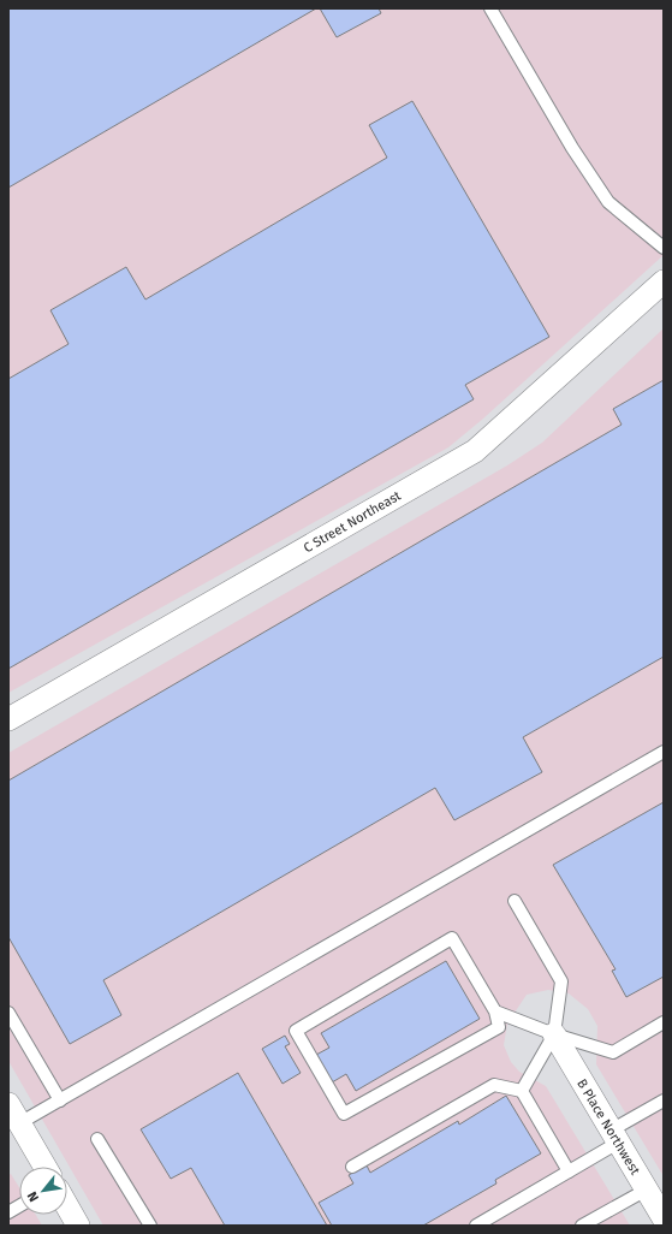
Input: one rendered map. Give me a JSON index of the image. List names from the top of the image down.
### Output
{
  "streets": {
    "street": ["C Street Northeast", "B Place Northwest"]
  },
  "north": "bottom left"
}
